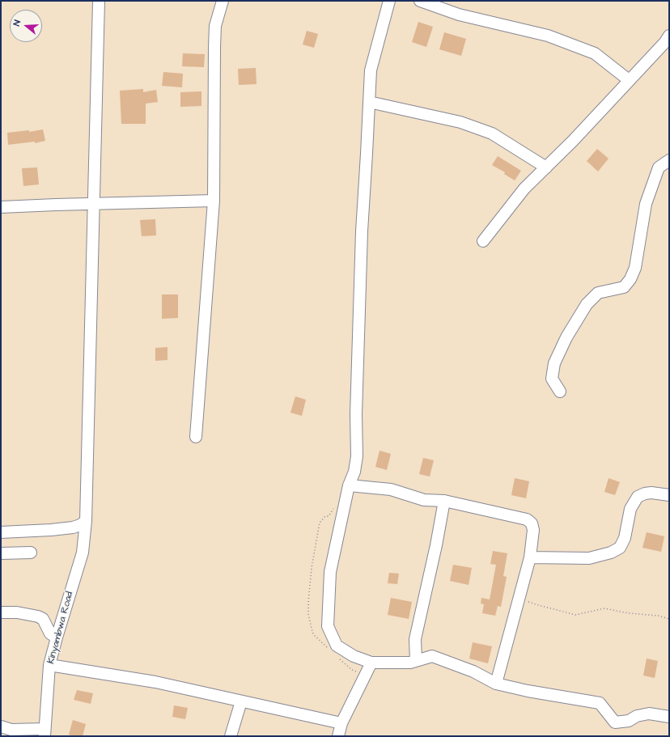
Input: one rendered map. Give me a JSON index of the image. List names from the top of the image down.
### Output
{
  "streets": {
    "street": ["Kinyambwa Road"]
  },
  "north": "left"
}
